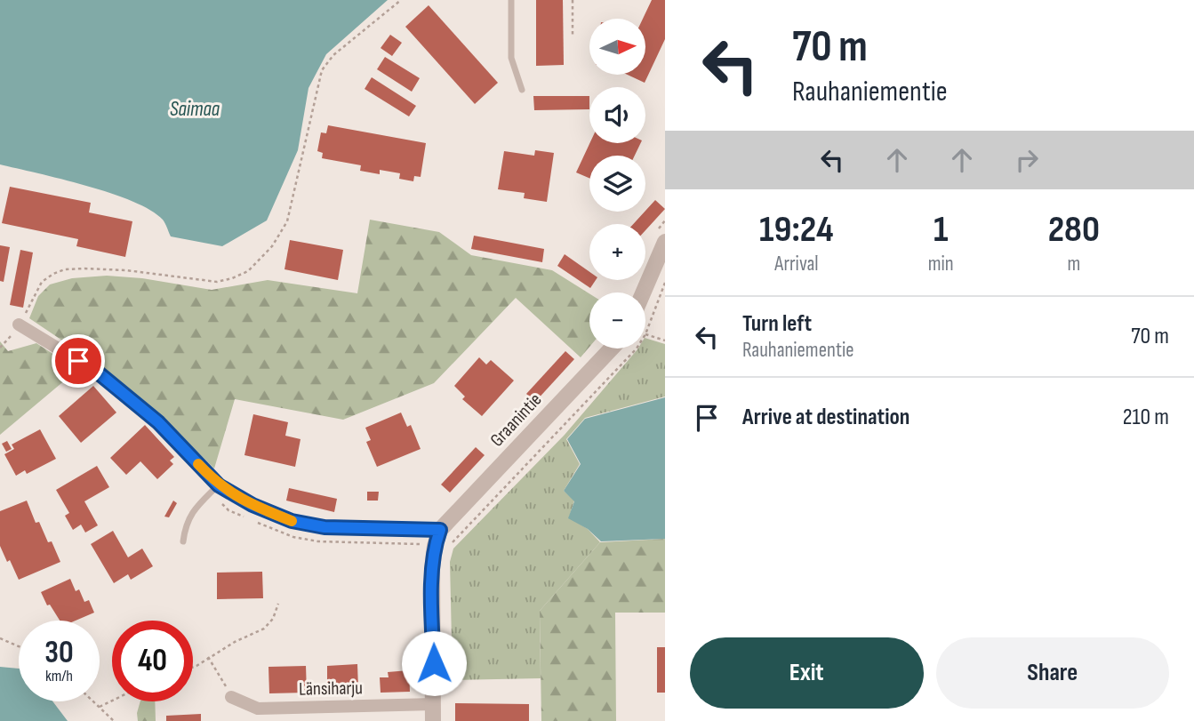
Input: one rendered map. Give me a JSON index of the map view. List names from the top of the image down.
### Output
{
  "streets": {
    "street": ["Graanintie", "Länsiharju"]
  },
  "water": ["Saimaa"],
  "north": "right",
  "page": {
    "turn": ["70 m", "Rauhaniementie"],
    "map_buttons": ["+", "−"],
    "eta": [
      "19:24",
      "Arrival",
      "1",
      "min",
      "280",
      "m"
    ],
    "list": [
      {
        "name": "Turn left",
        "note": "Rauhaniementie",
        "value": "70 m"
      },
      {
        "name": "Arrive at destination",
        "value": "210 m"
      }
    ],
    "speed": "30 km/h",
    "limit": "40",
    "buttons": ["Exit", "Share"]
  }
}
